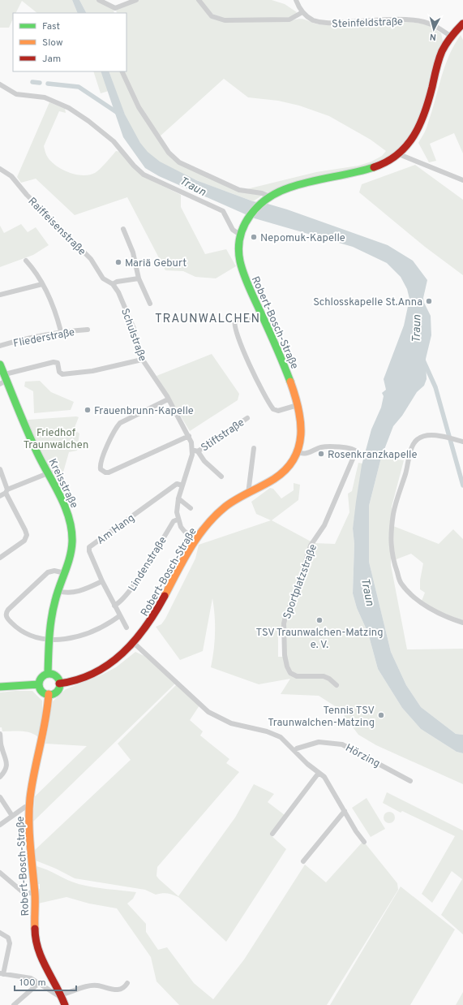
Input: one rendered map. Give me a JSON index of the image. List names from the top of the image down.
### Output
{
  "streets": {
    "main road": ["Robert-Bosch-Straße", "Kreisstraße"],
    "street": [
      "Steinfeldstraße",
      "Raiffeisenstraße",
      "Schulstraße",
      "Fliederstraße",
      "Stiftstraße",
      "Am Hang",
      "Lindenstraße",
      "Sportplatzstraße",
      "Hörzing"
    ]
  },
  "crossings": [
    ["Raiffeisenstraße", "Schulstraße"],
    ["Robert-Bosch-Straße", "Kreisstraße"],
    ["Robert-Bosch-Straße", "Sportplatzstraße"],
    ["Schulstraße", "Stiftstraße"],
    ["Schulstraße", "Am Hang"],
    ["Schulstraße", "Lindenstraße"],
    ["Am Hang", "Lindenstraße"]
  ],
  "districts": ["TRAUNWALCHEN"],
  "water": ["Traun"],
  "parks": ["Friedhof Traunwalchen"],
  "places": [
    "Nepomuk-Kapelle",
    "Mariä Geburt",
    "Schlosskapelle St.Anna",
    "Frauenbrunn-Kapelle",
    "Rosenkranzkapelle",
    "TSV Traunwalchen-Matzing e. V.",
    "Tennis TSV Traunwalchen-Matzing"
  ],
  "legend": ["Fast", "Slow", "Jam"],
  "scale_bar": "100 m",
  "north": "bottom"
}
